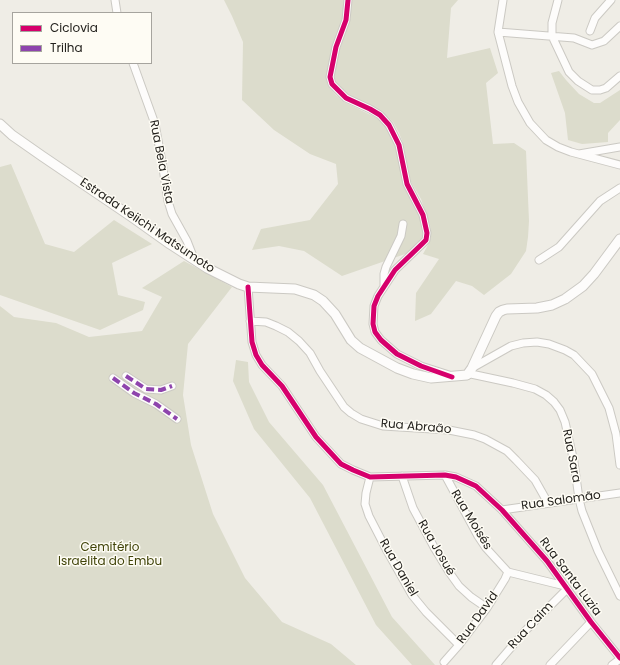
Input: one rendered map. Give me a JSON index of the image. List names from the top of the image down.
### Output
{
  "streets": {
    "main road": ["Estrada Keiichi Matsumoto"],
    "street": [
      "Rua Bela Vista",
      "Rua Abraão",
      "Rua Sara",
      "Rua Salomão",
      "Rua Moisés",
      "Rua Josué",
      "Rua Daniel",
      "Rua Santa Luzia",
      "Rua David",
      "Rua Caim"
    ]
  },
  "crossings": [
    ["Rua Bela Vista", "Estrada Keiichi Matsumoto"],
    ["Estrada Keiichi Matsumoto", "Rua Sara"],
    ["Estrada Keiichi Matsumoto", "Rua Santa Luzia"],
    ["Rua Abraão", "Rua Salomão"],
    ["Rua Abraão", "Rua Santa Luzia"],
    ["Rua Sara", "Rua Salomão"],
    ["Rua Salomão", "Rua Santa Luzia"],
    ["Rua Moisés", "Rua Santa Luzia"],
    ["Rua Moisés", "Rua David"],
    ["Rua Josué", "Rua Santa Luzia"],
    ["Rua Josué", "Rua David"],
    ["Rua Daniel", "Rua Santa Luzia"],
    ["Rua Daniel", "Rua David"],
    ["Rua Santa Luzia", "Rua Caim"]
  ],
  "parks": ["Cemitério Israelita do Embu"],
  "legend": ["Ciclovia", "Trilha"]
}
